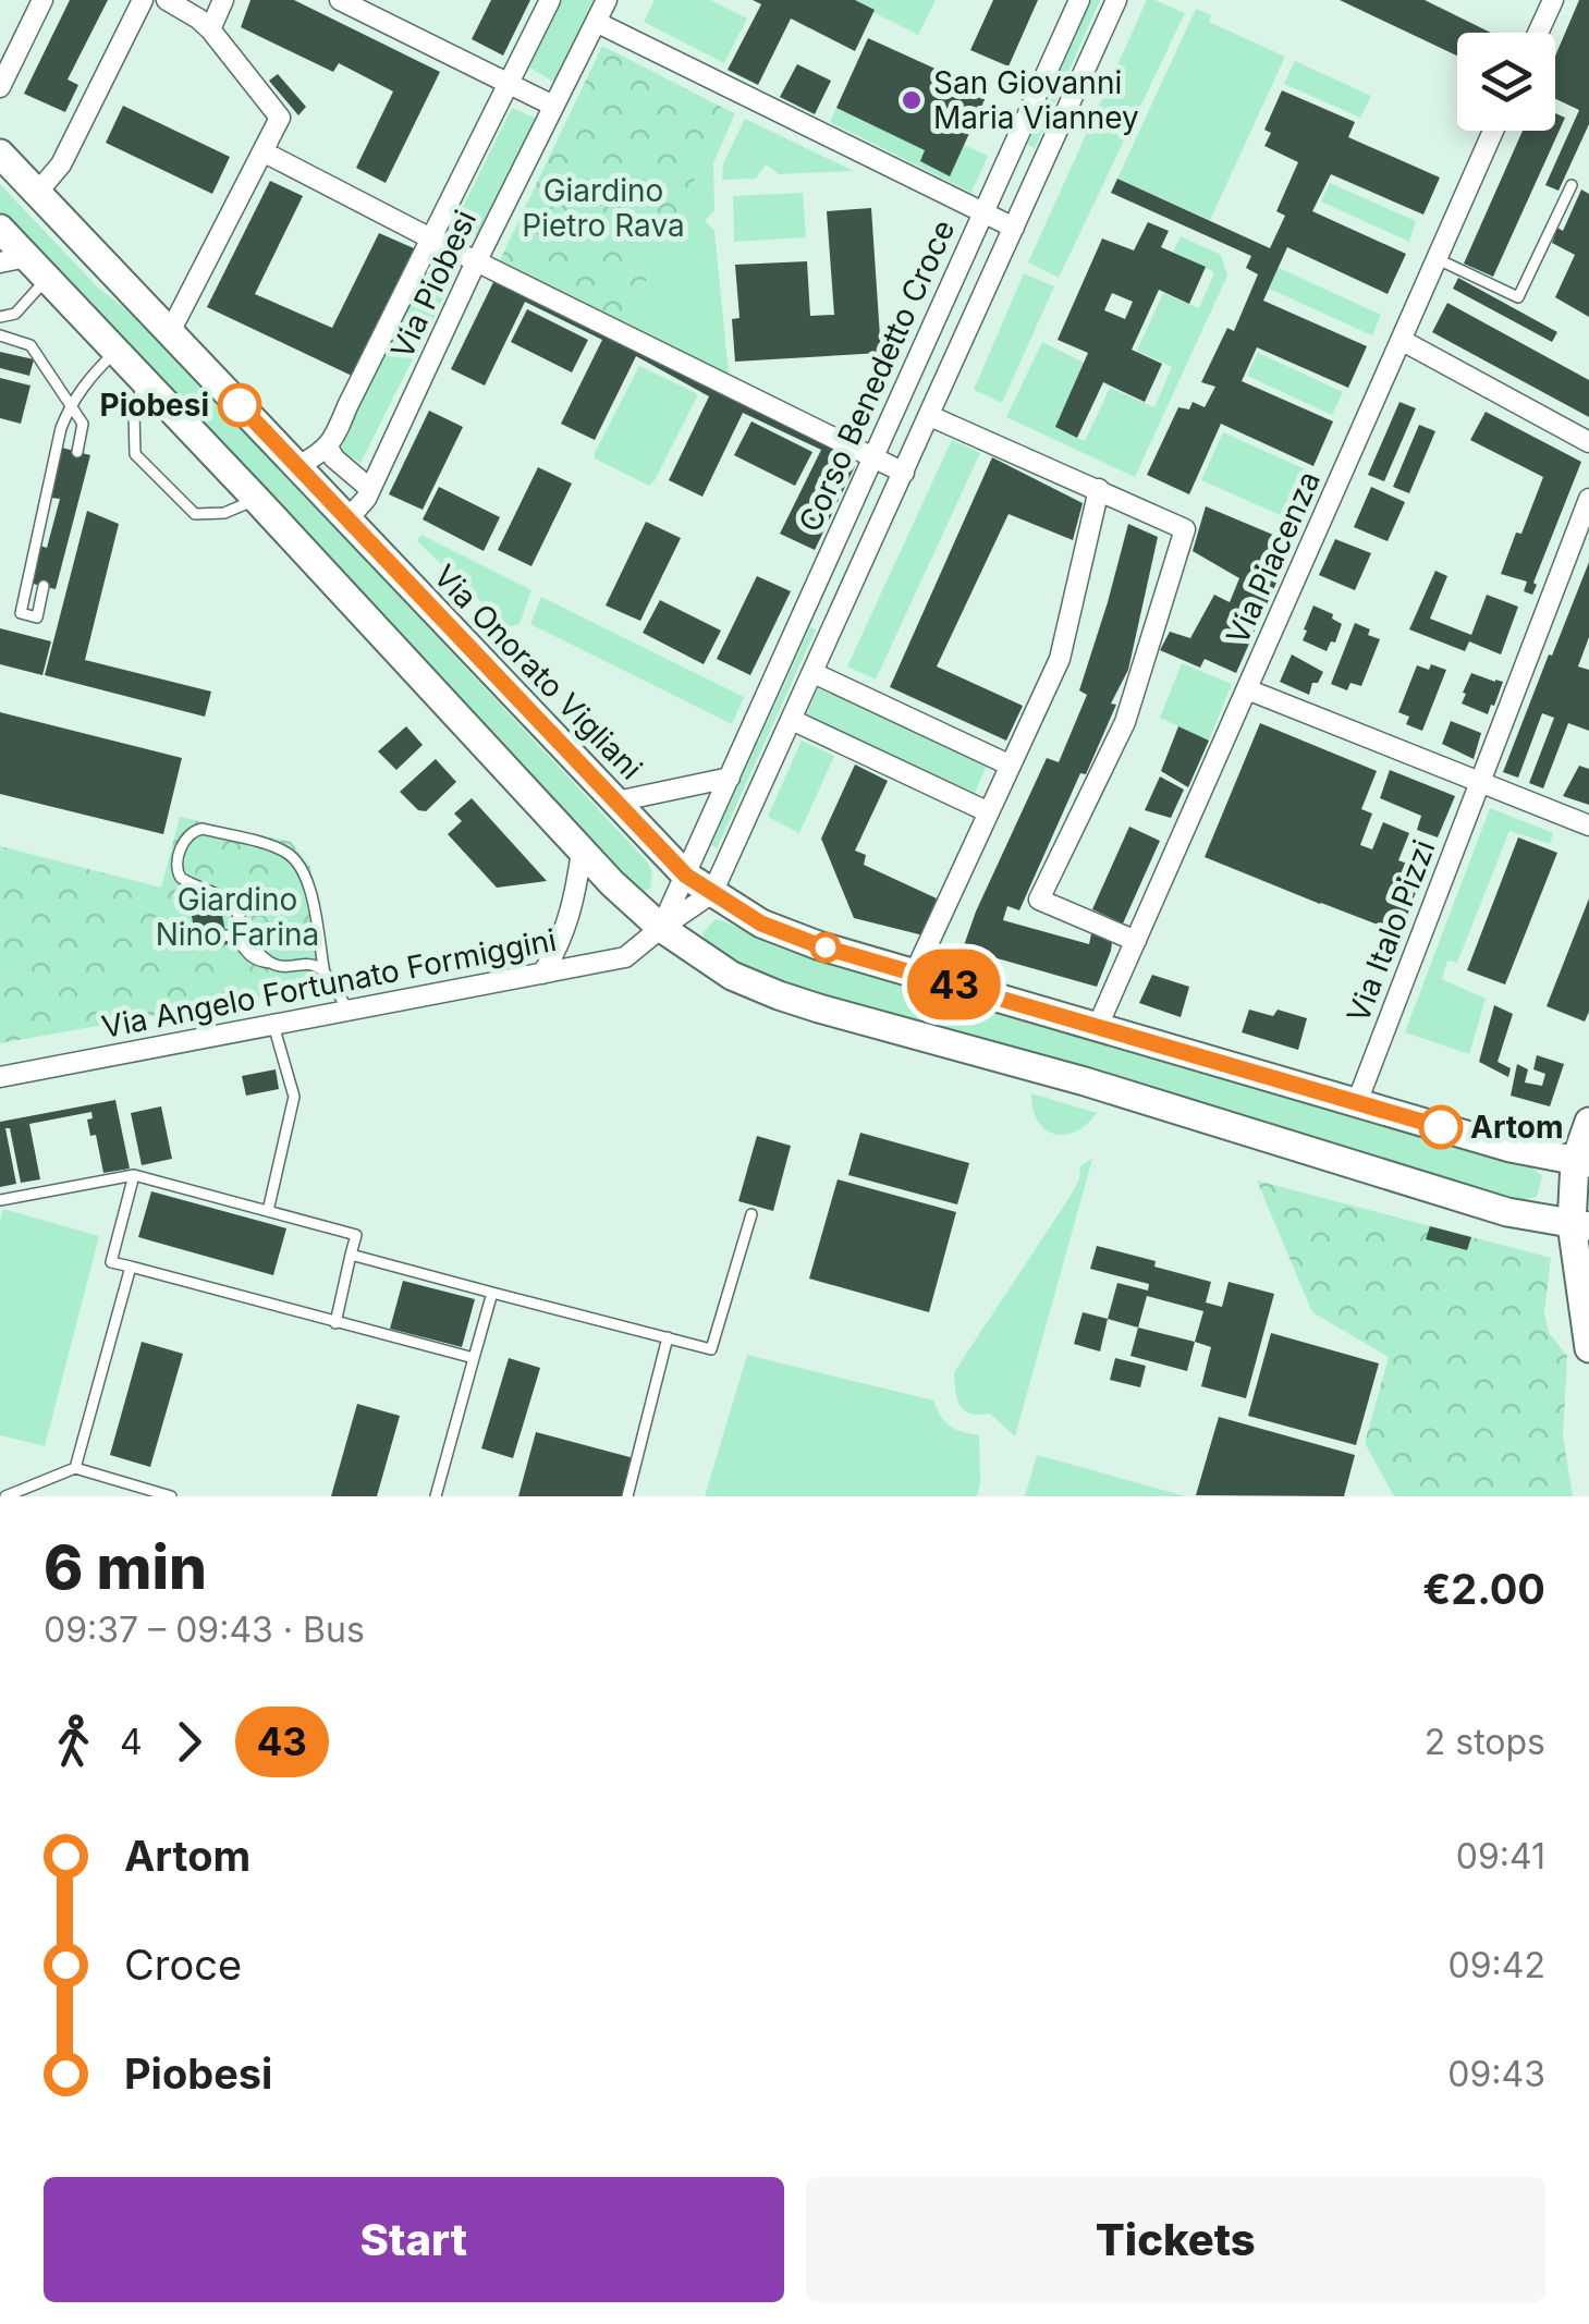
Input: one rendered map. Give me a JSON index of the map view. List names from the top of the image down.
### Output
{
  "streets": {
    "main road": ["Via Onorato Vigliani"],
    "street": [
      "Via Piobesi",
      "Corso Benedetto Croce",
      "Via Piacenza",
      "Via Italo Pizzi",
      "Via Angelo Fortunato Formiggini"
    ]
  },
  "crossings": [
    ["Via Piobesi", "Via Onorato Vigliani"],
    ["Corso Benedetto Croce", "Via Onorato Vigliani"],
    ["Corso Benedetto Croce", "Via Angelo Fortunato Formiggini"],
    ["Via Piacenza", "Via Onorato Vigliani"],
    ["Via Onorato Vigliani", "Via Italo Pizzi"]
  ],
  "parks": ["Giardino Pietro Rava", "Giardino Nino Farina"],
  "places": ["San Giovanni Maria Vianney", "Piobesi", "Artom"],
  "lines": ["bus line 43"],
  "page": {
    "on_map": "43",
    "heading": ["6 min", "09:37 – 09:43 · Bus", "€2.00"],
    "legs": ["4", "43", "2 stops"],
    "list": [
      {
        "name": "Artom",
        "value": "09:41"
      },
      {
        "name": "Croce",
        "value": "09:42"
      },
      {
        "name": "Piobesi",
        "value": "09:43"
      }
    ],
    "buttons": ["Start", "Tickets"]
  }
}
